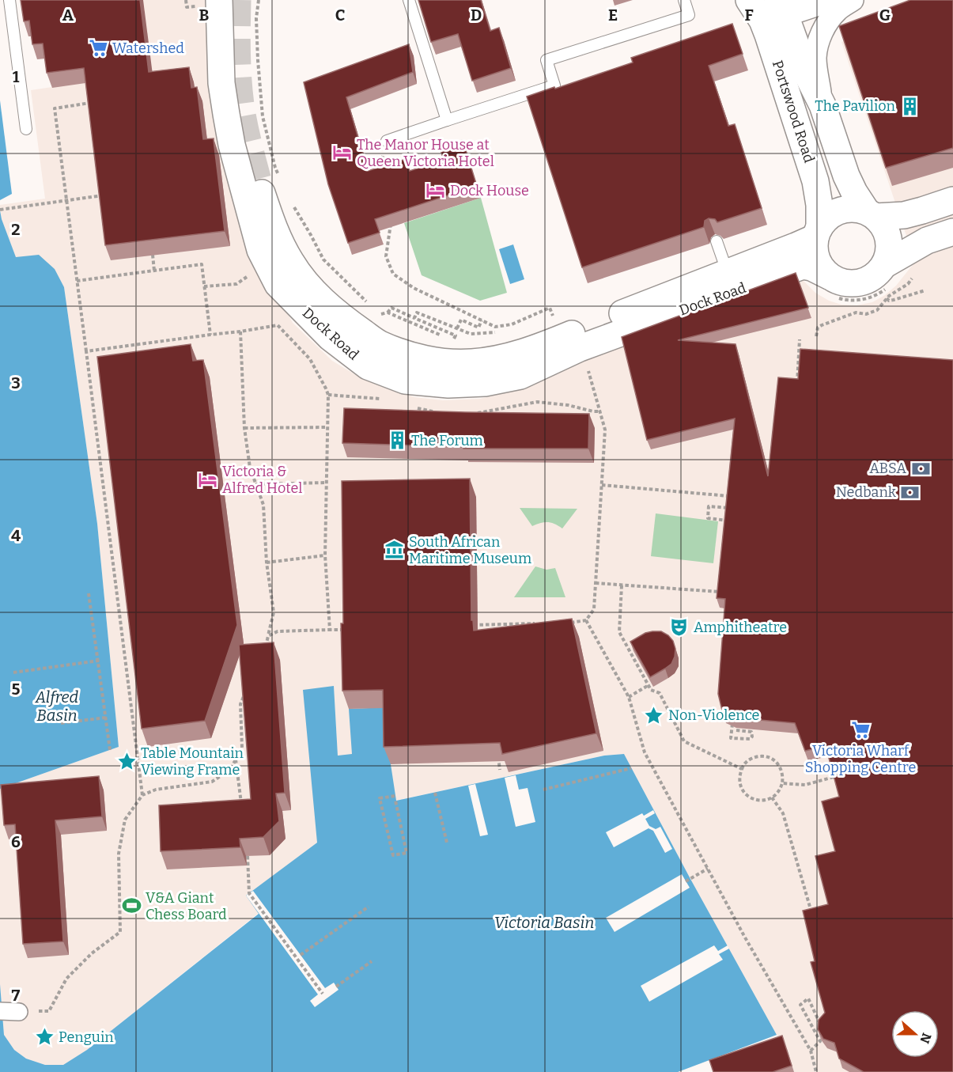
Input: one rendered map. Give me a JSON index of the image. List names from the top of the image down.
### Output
{
  "streets": {
    "street": ["Portswood Road", "Dock Road"]
  },
  "crossings": [
    ["Portswood Road", "Dock Road"]
  ],
  "water": ["Alfred Basin", "Victoria Basin"],
  "places": {
    "supermarket": ["Watershed", "Victoria Wharf Shopping Centre"],
    "building": ["The Pavilion", "The Forum"],
    "hotel": ["The Manor House at Queen Victoria Hotel", "Dock House", "Victoria & Alfred Hotel"],
    "bank": ["ABSA", "Nedbank"],
    "museum": ["South African Maritime Museum"],
    "theatre": ["Amphitheatre"],
    "place": ["Non-Violence", "Table Mountain Viewing Frame", "Penguin"],
    "sports": ["V&A Giant Chess Board"]
  },
  "north": "right",
  "grid": {
    "columns": [
      "A",
      "B",
      "C",
      "D",
      "E",
      "F",
      "G"
    ],
    "rows": [
      "1",
      "2",
      "3",
      "4",
      "5",
      "6",
      "7"
    ]
  }
}
